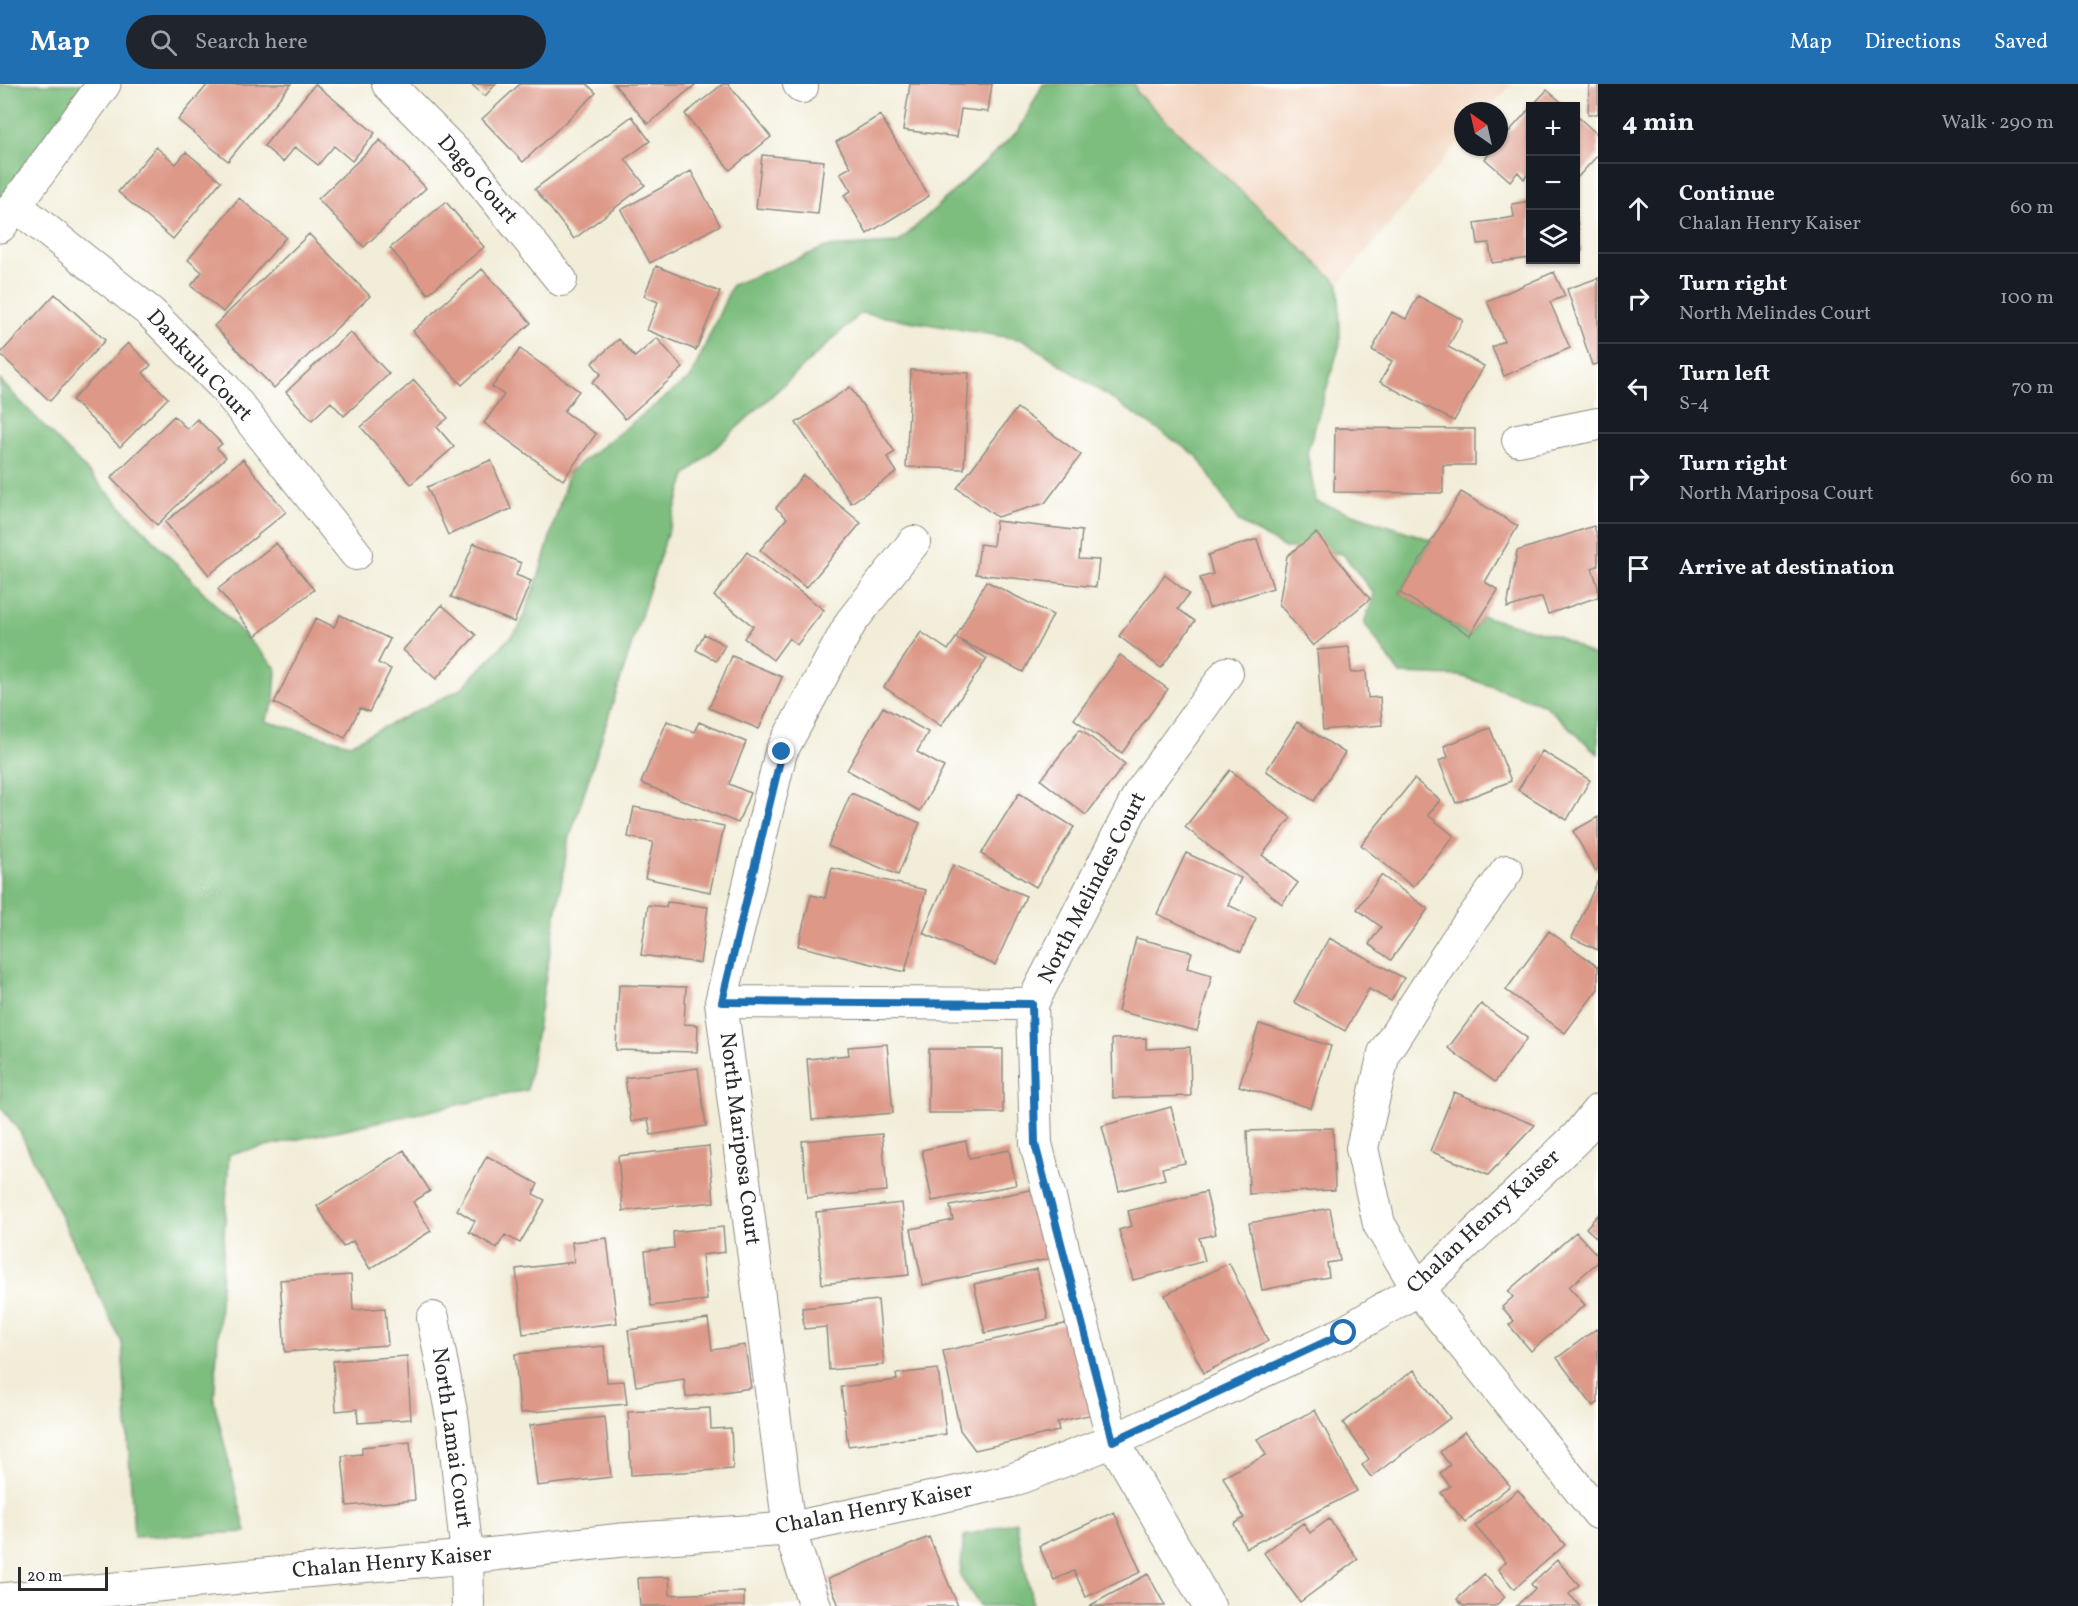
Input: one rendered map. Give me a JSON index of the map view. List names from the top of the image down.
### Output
{
  "streets": {
    "street": [
      "Dago Court",
      "Dankulu Court",
      "North Melindes Court",
      "North Mariposa Court",
      "Chalan Henry Kaiser",
      "North Lamai Court"
    ]
  },
  "crossings": [
    ["North Melindes Court", "Chalan Henry Kaiser"],
    ["North Mariposa Court", "Chalan Henry Kaiser"],
    ["Chalan Henry Kaiser", "North Lamai Court"]
  ],
  "scale_bar": "20 m",
  "north": "top left",
  "page": {
    "header": "Map",
    "search": "Search here",
    "nav": ["Map", "Directions", "Saved"],
    "heading": ["4 min", "Walk · 290 m"],
    "map_buttons": ["+", "−"],
    "list": [
      ["Continue", "Chalan Henry Kaiser", "60 m"],
      ["Turn right", "North Melindes Court", "100 m"],
      ["Turn left", "S-4", "70 m"],
      ["Turn right", "North Mariposa Court", "60 m"],
      "Arrive at destination"
    ],
    "scale": "20 m"
  }
}
